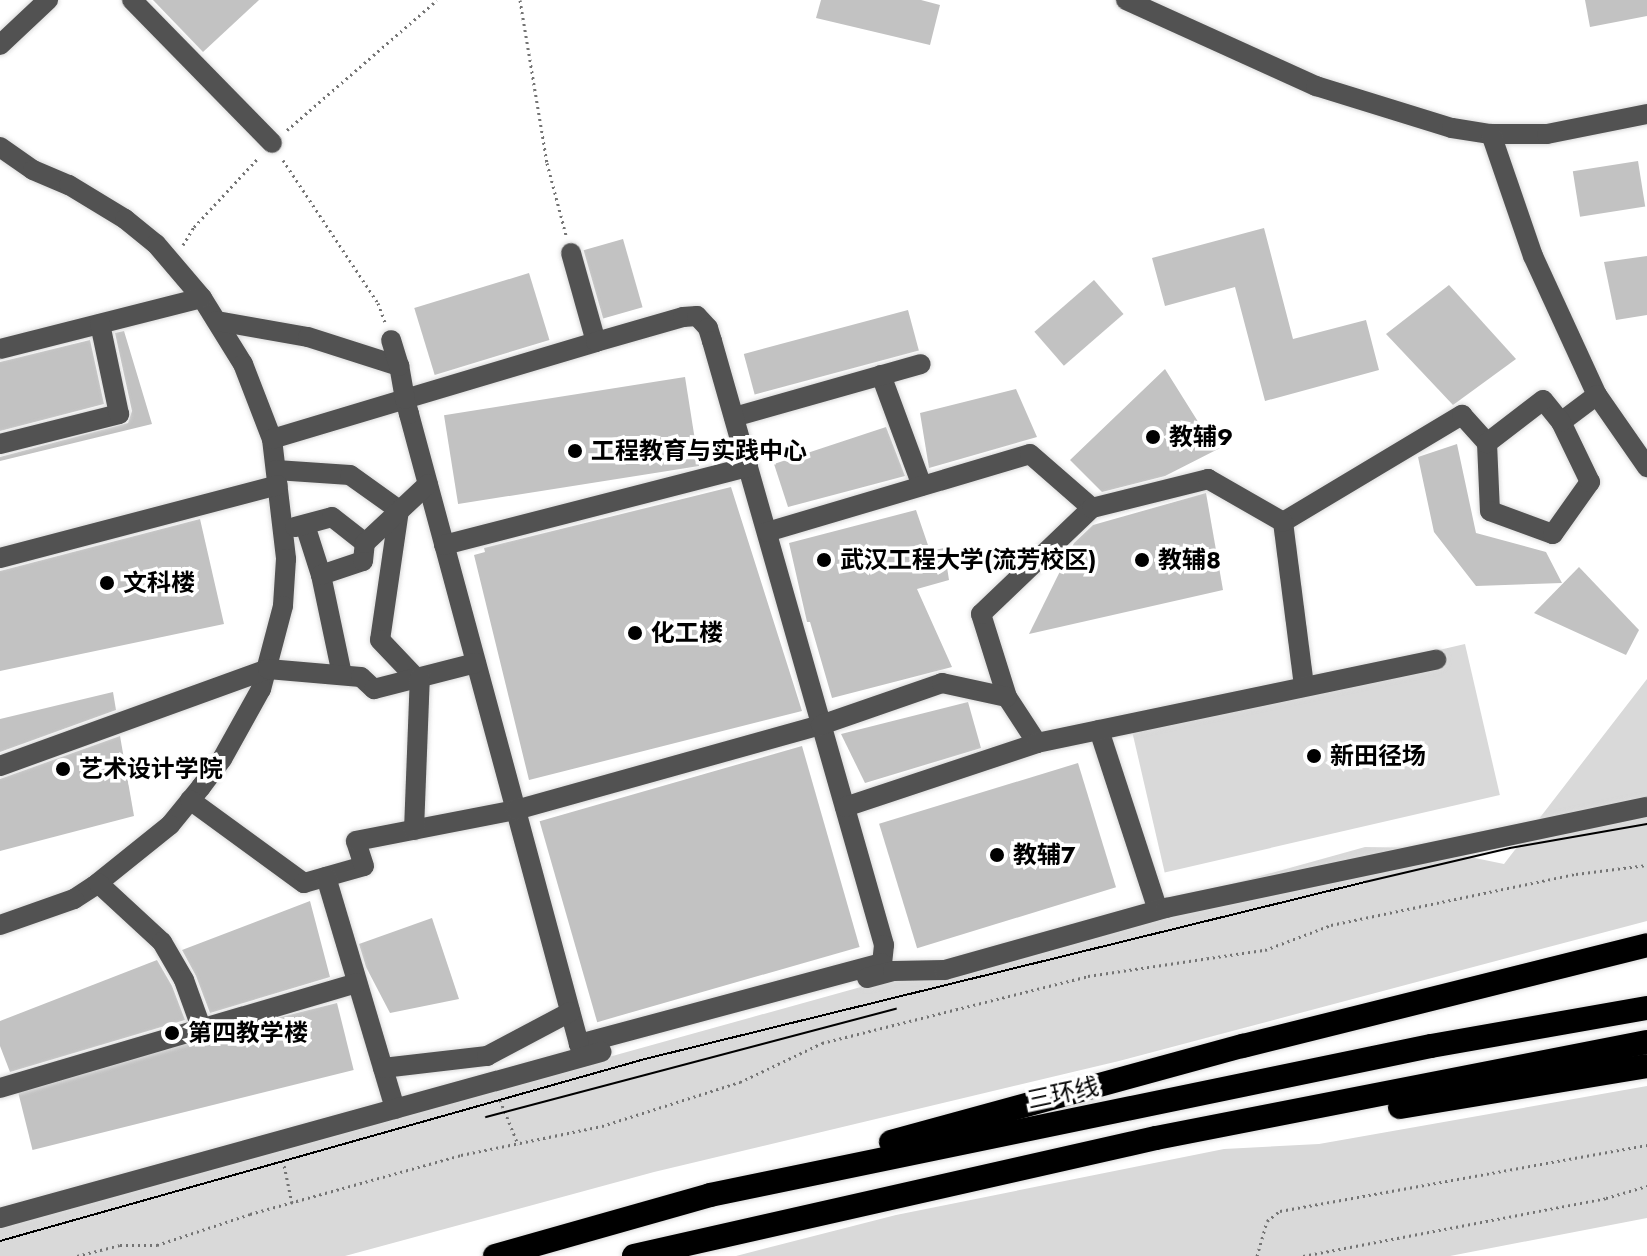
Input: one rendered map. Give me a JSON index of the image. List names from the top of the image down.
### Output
{
  "streets": {
    "highway": ["三环线"]
  },
  "places": [
    "教辅9",
    "工程教育与实践中心",
    "武汉工程大学(流芳校区)",
    "教辅8",
    "文科楼",
    "化工楼",
    "新田径场",
    "艺术设计学院",
    "教辅7",
    "第四教学楼"
  ]
}
